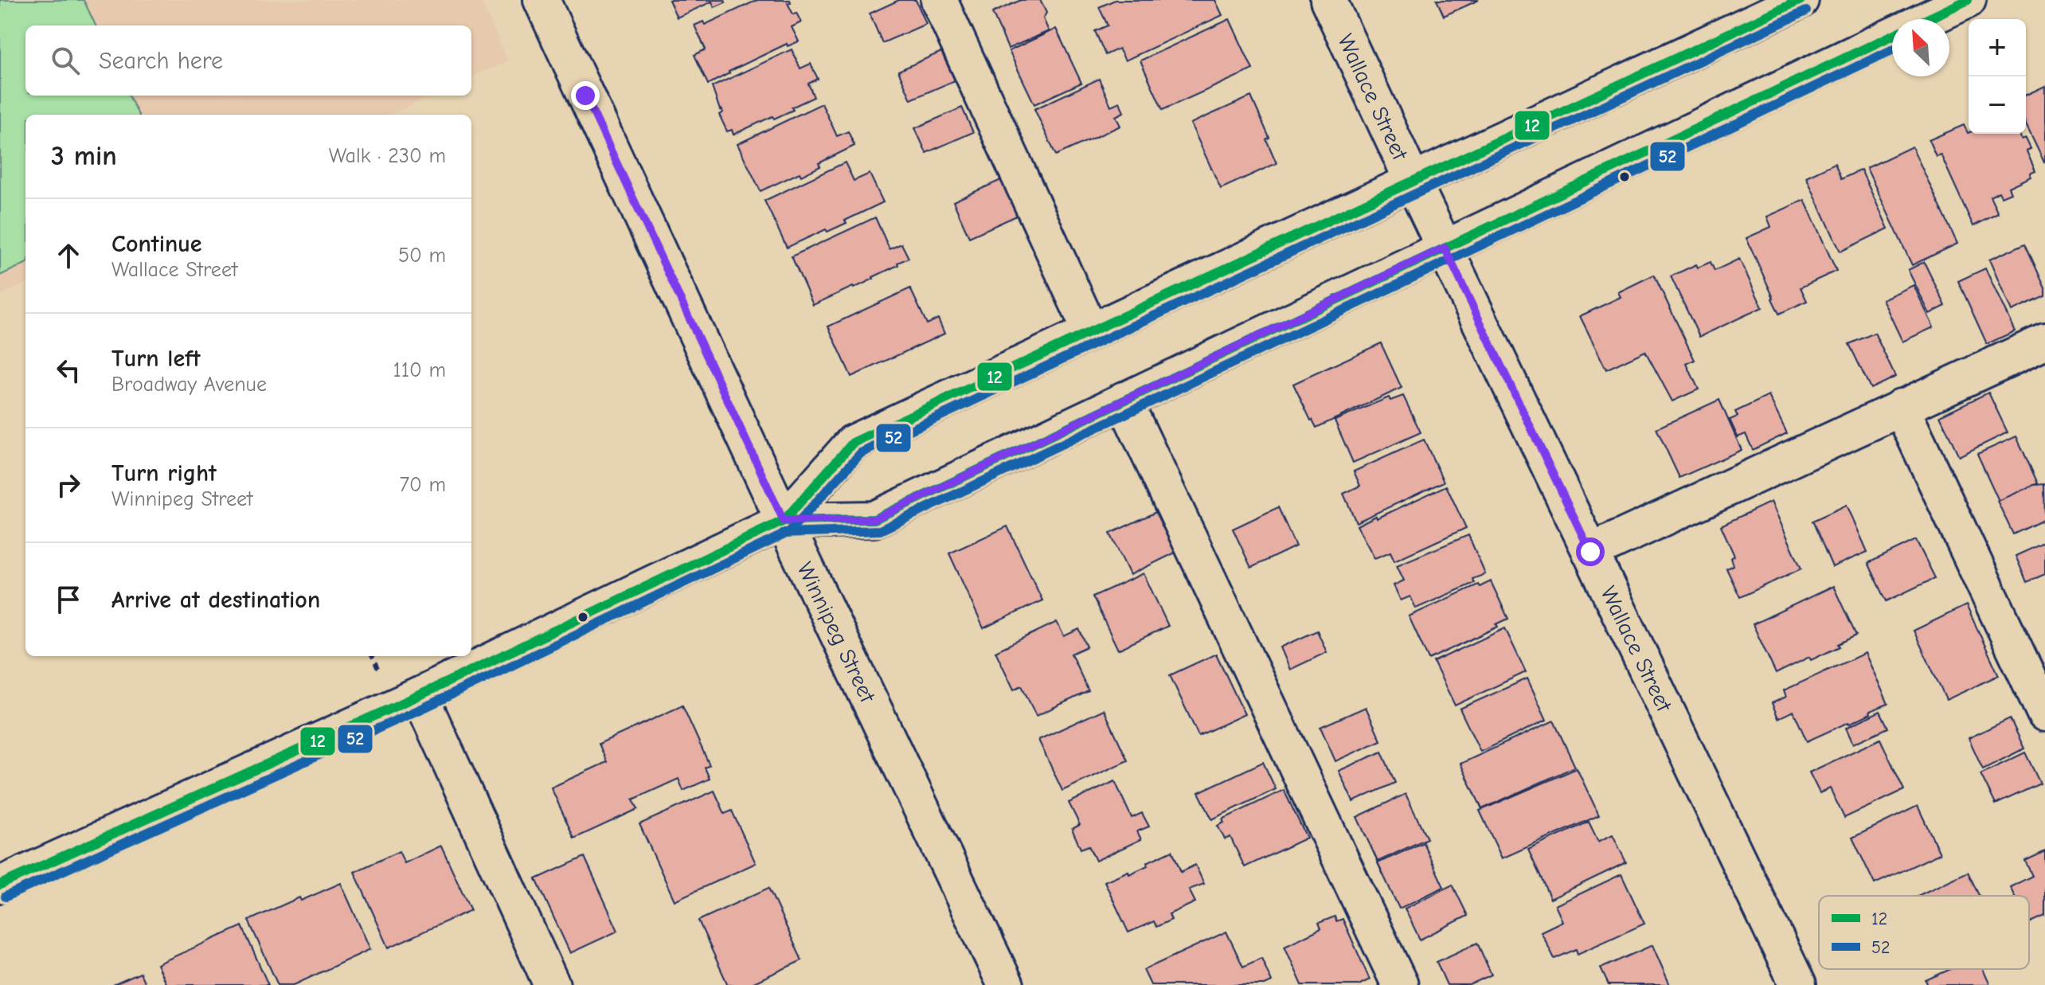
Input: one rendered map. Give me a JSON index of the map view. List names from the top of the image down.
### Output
{
  "streets": {
    "street": ["Wallace Street", "Winnipeg Street"]
  },
  "lines": ["transit line 12", "transit line 52"],
  "legend": ["12", "52"],
  "north": "top left",
  "page": {
    "map_buttons": ["+", "−"],
    "search": "Search here",
    "heading": ["3 min", "Walk · 230 m"],
    "list": [
      ["Continue", "Wallace Street", "50 m"],
      ["Turn left", "Broadway Avenue", "110 m"],
      ["Turn right", "Winnipeg Street", "70 m"],
      "Arrive at destination"
    ]
  }
}
